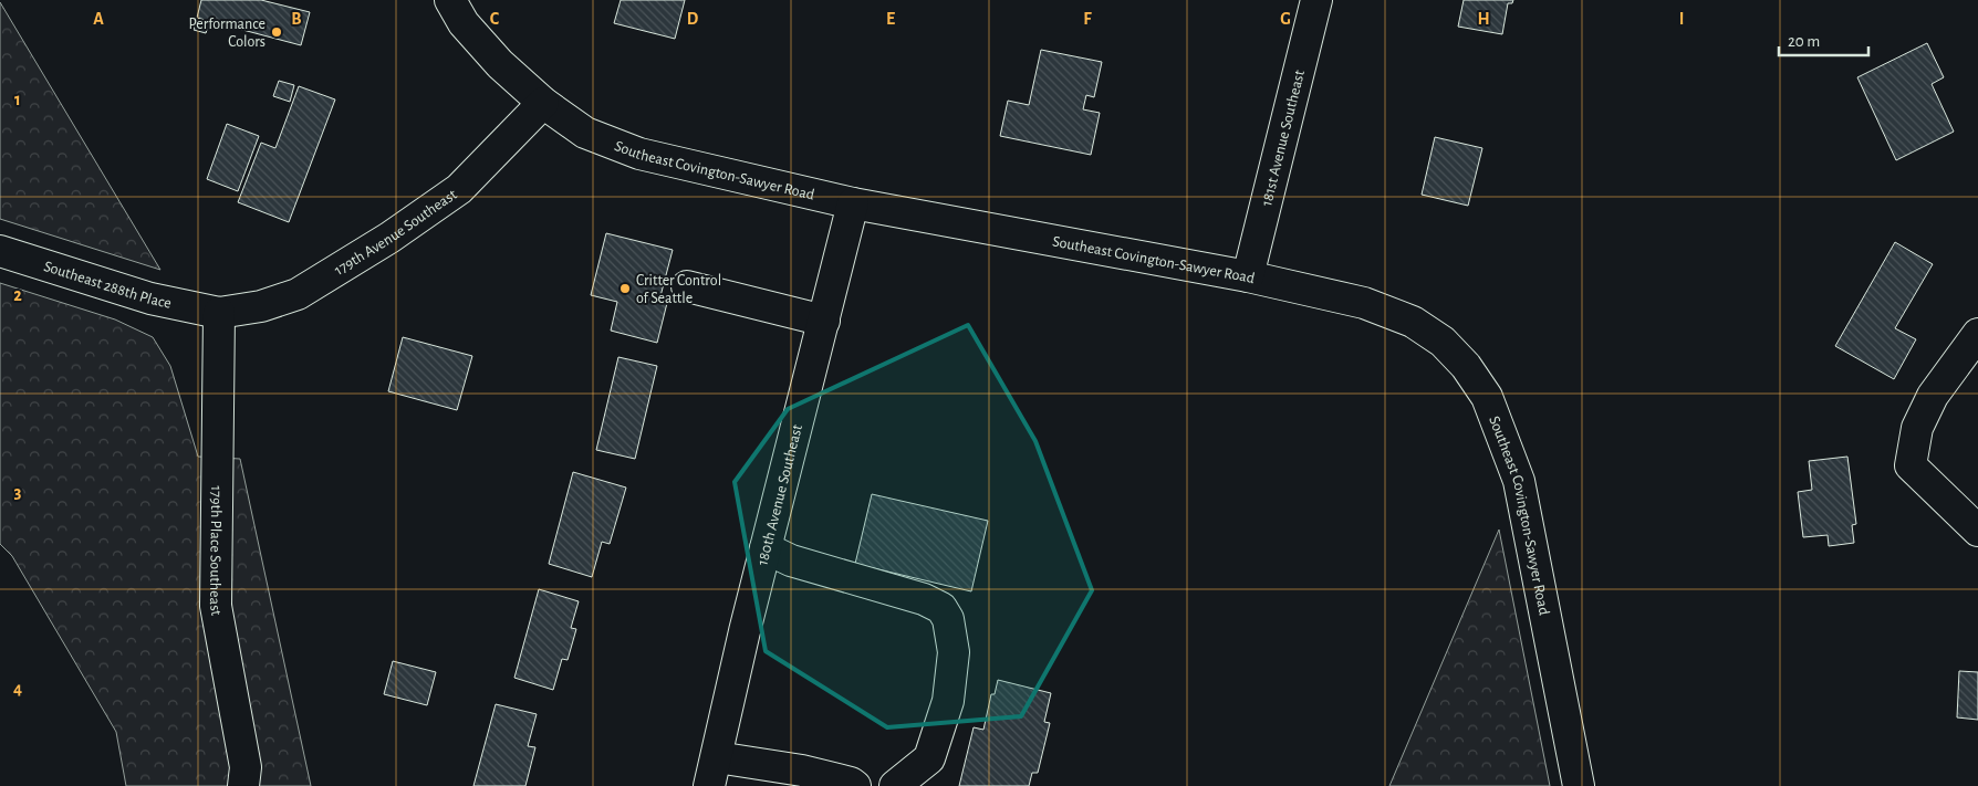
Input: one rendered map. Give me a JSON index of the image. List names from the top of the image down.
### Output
{
  "streets": {
    "street": [
      "181st Avenue Southeast",
      "Southeast Covington-Sawyer Road",
      "179th Avenue Southeast",
      "Southeast 288th Place",
      "180th Avenue Southeast",
      "179th Place Southeast"
    ]
  },
  "crossings": [
    ["181st Avenue Southeast", "Southeast Covington-Sawyer Road"],
    ["Southeast Covington-Sawyer Road", "179th Avenue Southeast"],
    ["Southeast Covington-Sawyer Road", "180th Avenue Southeast"],
    ["179th Avenue Southeast", "Southeast 288th Place"],
    ["179th Avenue Southeast", "179th Place Southeast"],
    ["Southeast 288th Place", "179th Place Southeast"]
  ],
  "places": ["Performance Colors", "Critter Control of Seattle"],
  "scale_bar": "20 m",
  "grid": {
    "columns": [
      "A",
      "B",
      "C",
      "D",
      "E",
      "F",
      "G",
      "H",
      "I"
    ],
    "rows": [
      "1",
      "2",
      "3",
      "4"
    ]
  }
}
